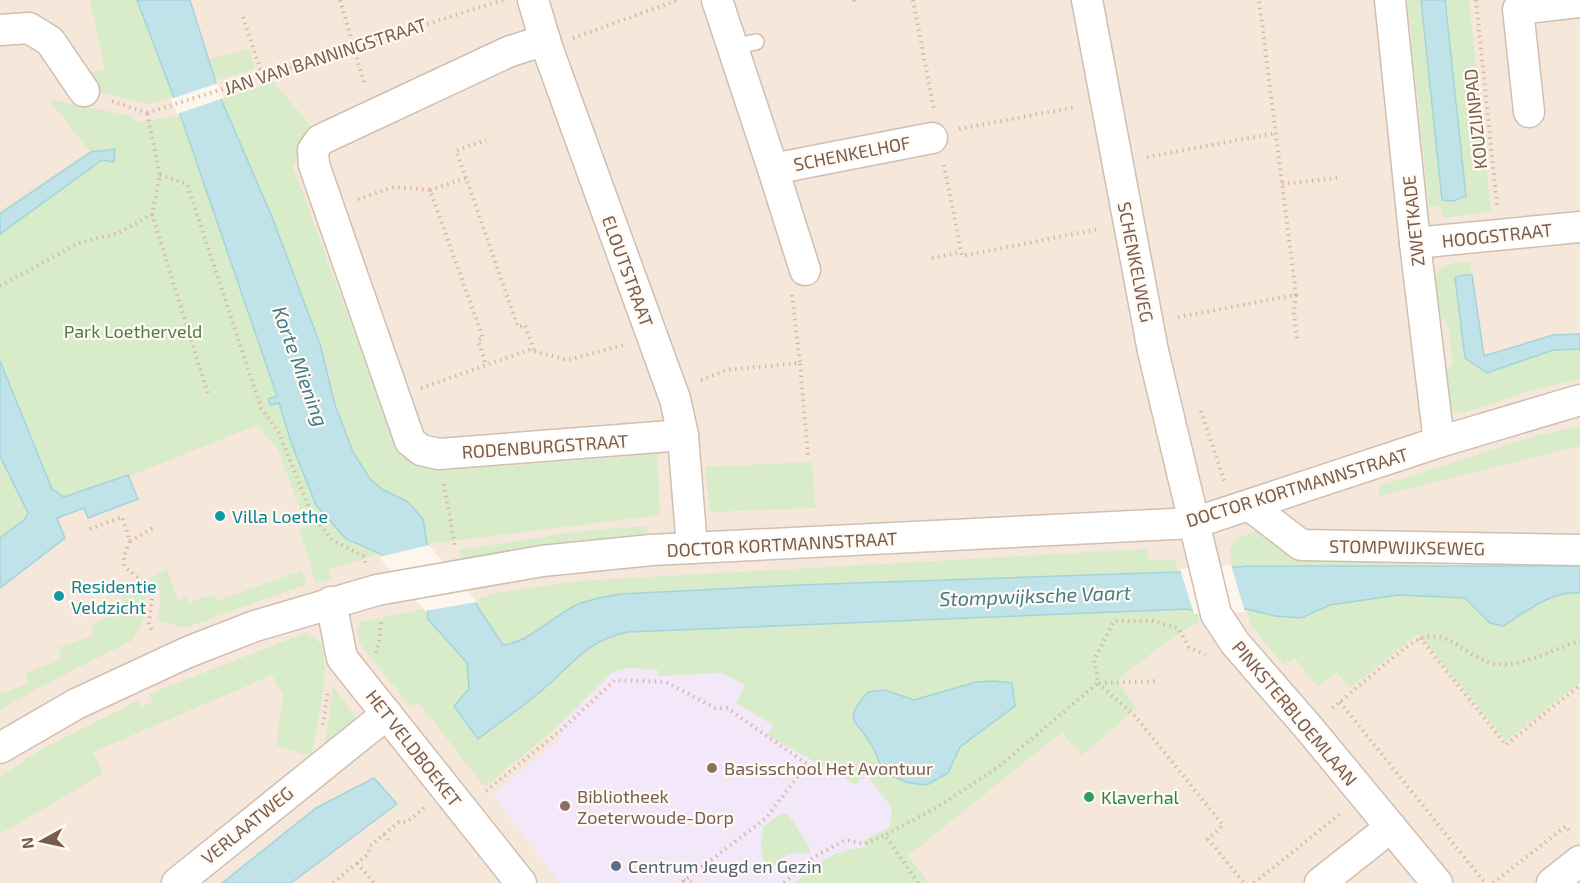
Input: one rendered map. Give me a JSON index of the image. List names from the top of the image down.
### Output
{
  "streets": {
    "street": [
      "SCHENKELHOF",
      "ZWETKADE",
      "HOOGSTRAAT",
      "SCHENKELWEG",
      "ELOUTSTRAAT",
      "RODENBURGSTRAAT",
      "DOCTOR KORTMANNSTRAAT",
      "STOMPWIJKSEWEG",
      "PINKSTERBLOEMLAAN",
      "HET VELDBOEKET",
      "VERLAATWEG"
    ],
    "path": ["JAN VAN BANNINGSTRAAT", "KOUZIJNPAD"]
  },
  "crossings": [
    ["KOUZIJNPAD", "HOOGSTRAAT"],
    ["ZWETKADE", "HOOGSTRAAT"],
    ["ZWETKADE", "DOCTOR KORTMANNSTRAAT"],
    ["SCHENKELWEG", "DOCTOR KORTMANNSTRAAT"],
    ["SCHENKELWEG", "PINKSTERBLOEMLAAN"],
    ["ELOUTSTRAAT", "RODENBURGSTRAAT"],
    ["ELOUTSTRAAT", "DOCTOR KORTMANNSTRAAT"],
    ["DOCTOR KORTMANNSTRAAT", "STOMPWIJKSEWEG"],
    ["DOCTOR KORTMANNSTRAAT", "PINKSTERBLOEMLAAN"],
    ["DOCTOR KORTMANNSTRAAT", "HET VELDBOEKET"],
    ["HET VELDBOEKET", "VERLAATWEG"]
  ],
  "water": ["Korte Miening", "Stompwijksche Vaart"],
  "parks": ["Park Loetherveld"],
  "places": [
    "Villa Loethe",
    "Residentie Veldzicht",
    "Basisschool Het Avontuur",
    "Klaverhal",
    "Bibliotheek Zoeterwoude-Dorp",
    "Centrum Jeugd en Gezin"
  ],
  "north": "left"
}
